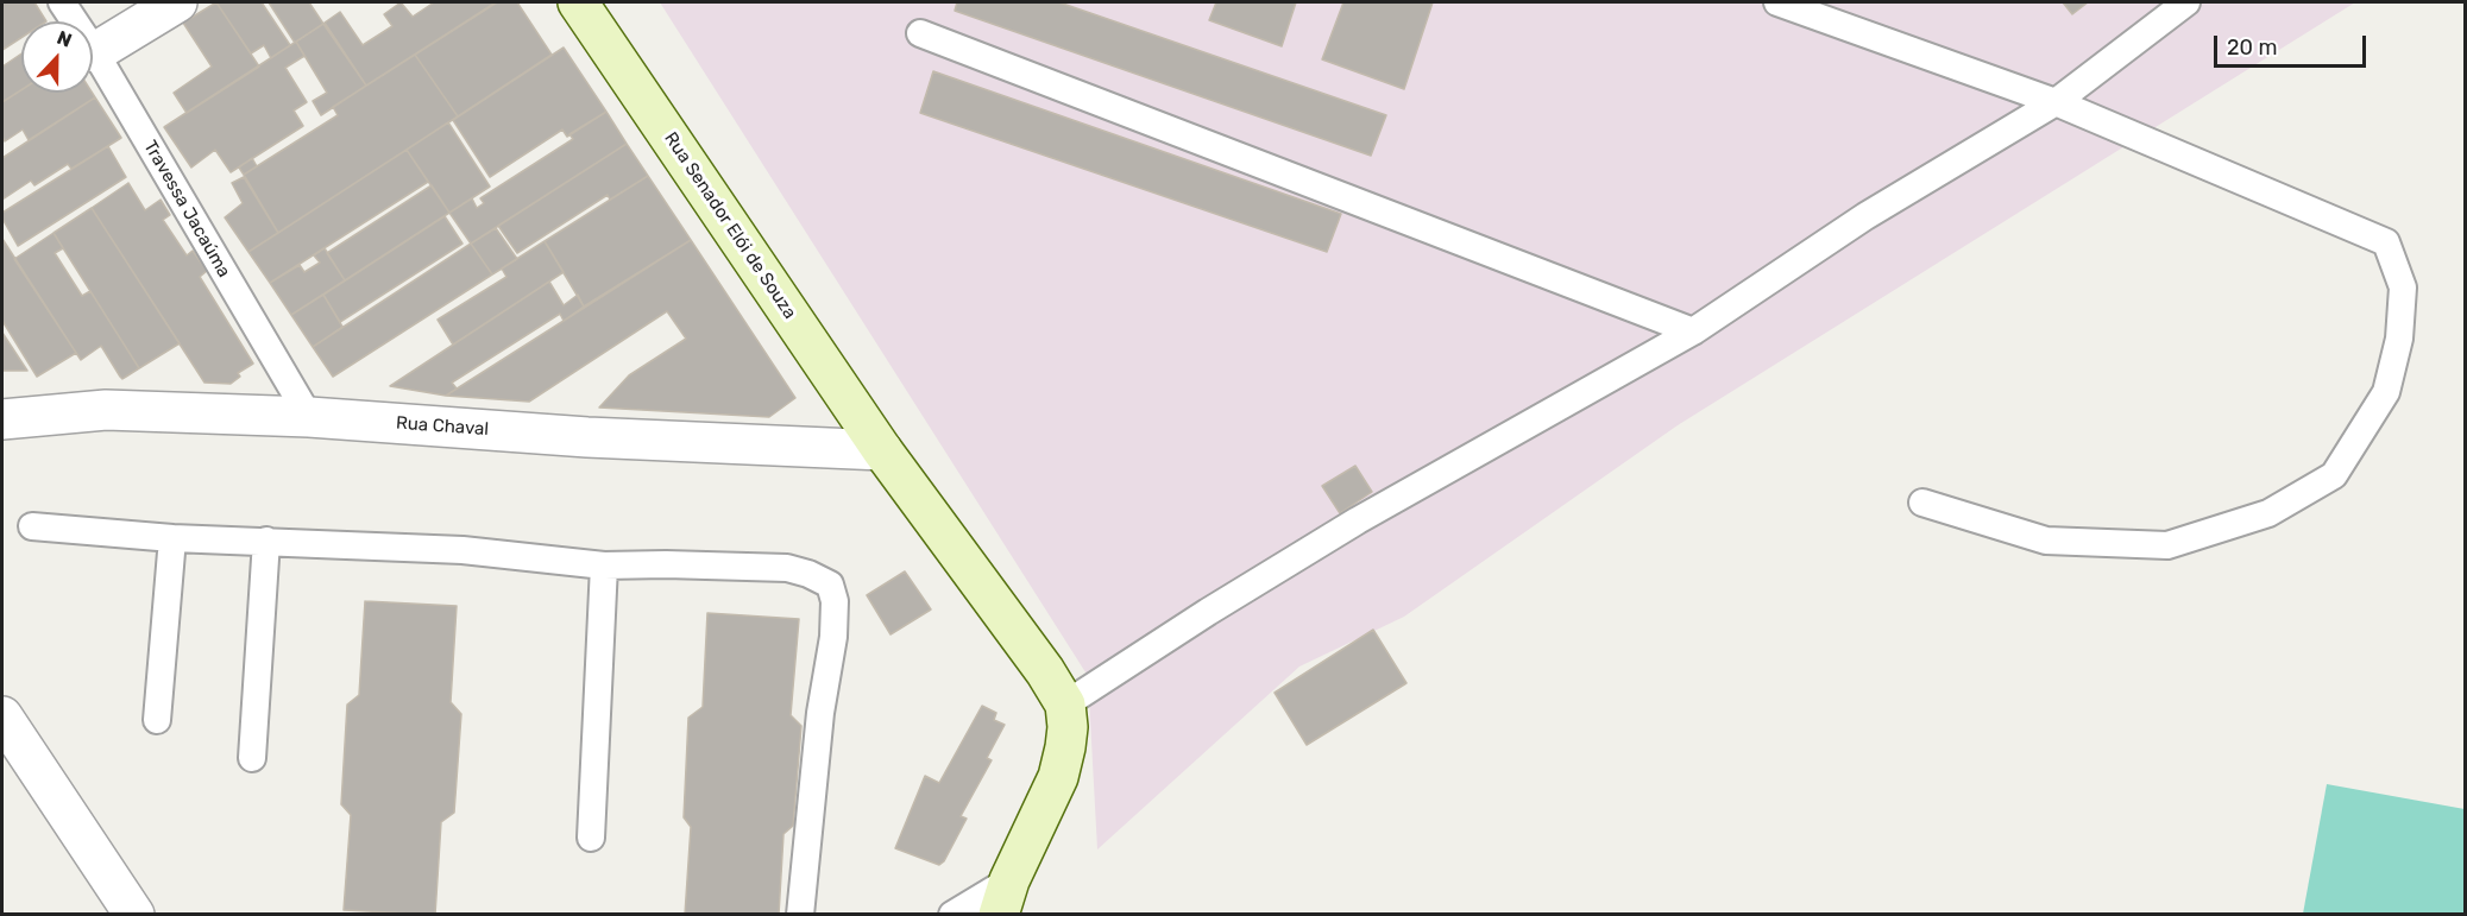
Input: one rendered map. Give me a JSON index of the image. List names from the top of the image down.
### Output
{
  "streets": {
    "main road": ["Rua Senador Elói de Souza"],
    "street": ["Rua Chaval"],
    "lane": ["Travessa Jacaúma"]
  },
  "crossings": [
    ["Travessa Jacaúma", "Rua Chaval"],
    ["Rua Senador Elói de Souza", "Rua Chaval"]
  ],
  "scale_bar": "20 m",
  "north": "top"
}
